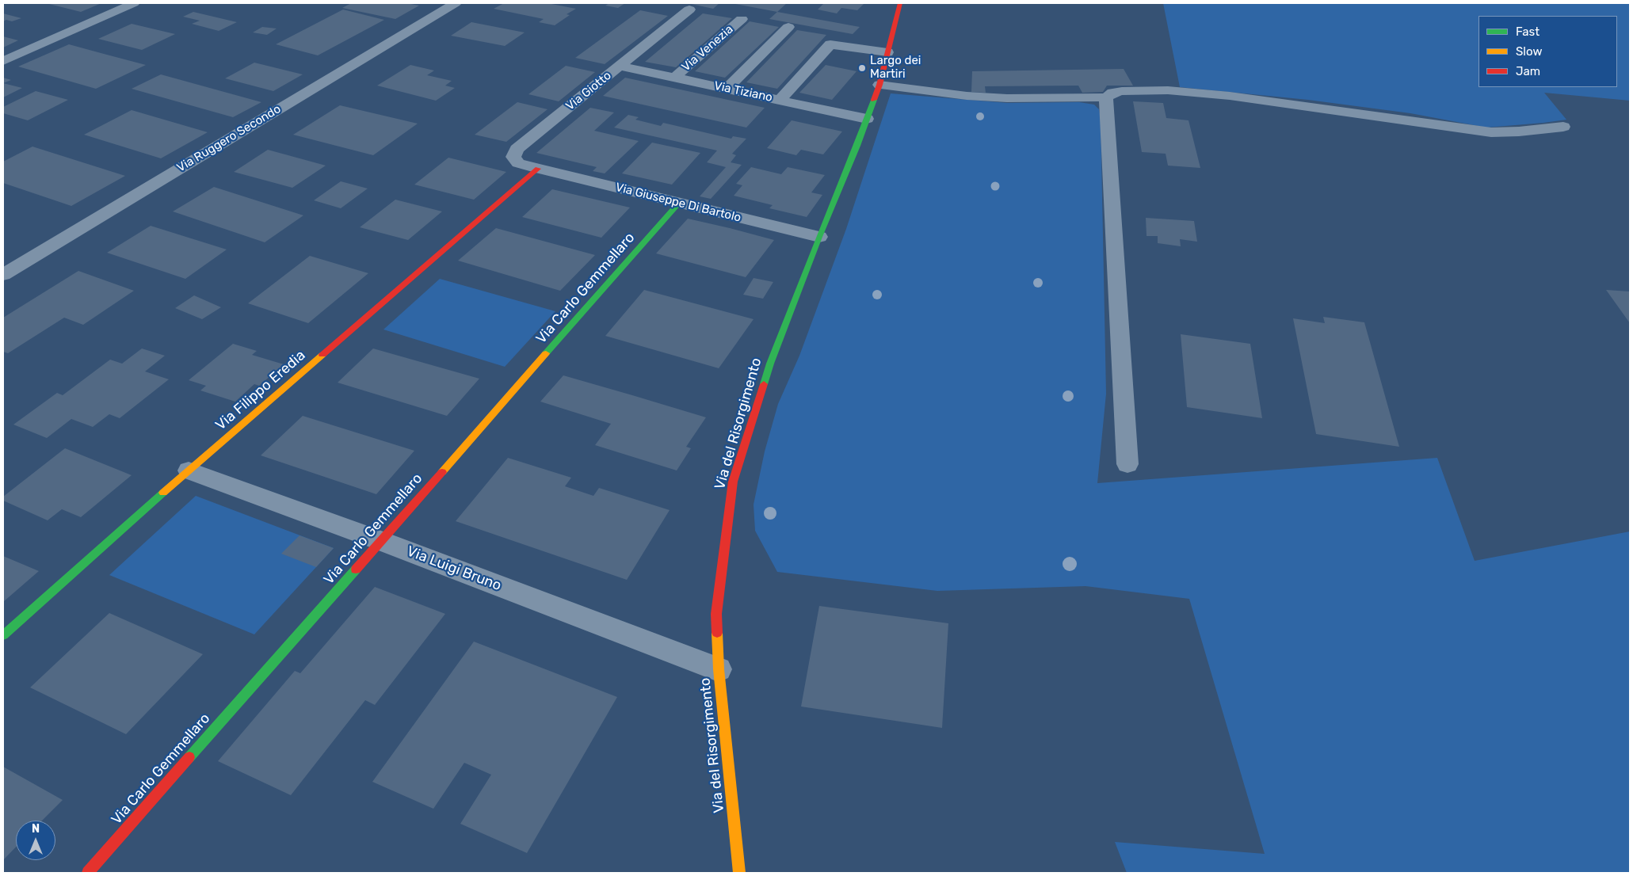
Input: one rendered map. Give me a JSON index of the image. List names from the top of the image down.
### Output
{
  "streets": {
    "street": [
      "Via Venezia",
      "Via Giotto",
      "Via Tiziano",
      "Via Ruggero Secondo",
      "Via Giuseppe Di Bartolo",
      "Via Carlo Gemmellaro",
      "Via Filippo Eredia",
      "Via del Risorgimento",
      "Via Luigi Bruno"
    ]
  },
  "crossings": [
    ["Via Venezia", "Via Tiziano"],
    ["Via Giotto", "Via Tiziano"],
    ["Via Giotto", "Via Giuseppe Di Bartolo"],
    ["Via Giotto", "Via Filippo Eredia"],
    ["Via Tiziano", "Via del Risorgimento"],
    ["Via Giuseppe Di Bartolo", "Via Carlo Gemmellaro"],
    ["Via Giuseppe Di Bartolo", "Via Filippo Eredia"],
    ["Via Giuseppe Di Bartolo", "Via del Risorgimento"],
    ["Via Carlo Gemmellaro", "Via Luigi Bruno"],
    ["Via Filippo Eredia", "Via Luigi Bruno"],
    ["Via del Risorgimento", "Via Luigi Bruno"]
  ],
  "places": ["Largo dei Martiri"],
  "legend": ["Fast", "Slow", "Jam"],
  "north": "top"
}
